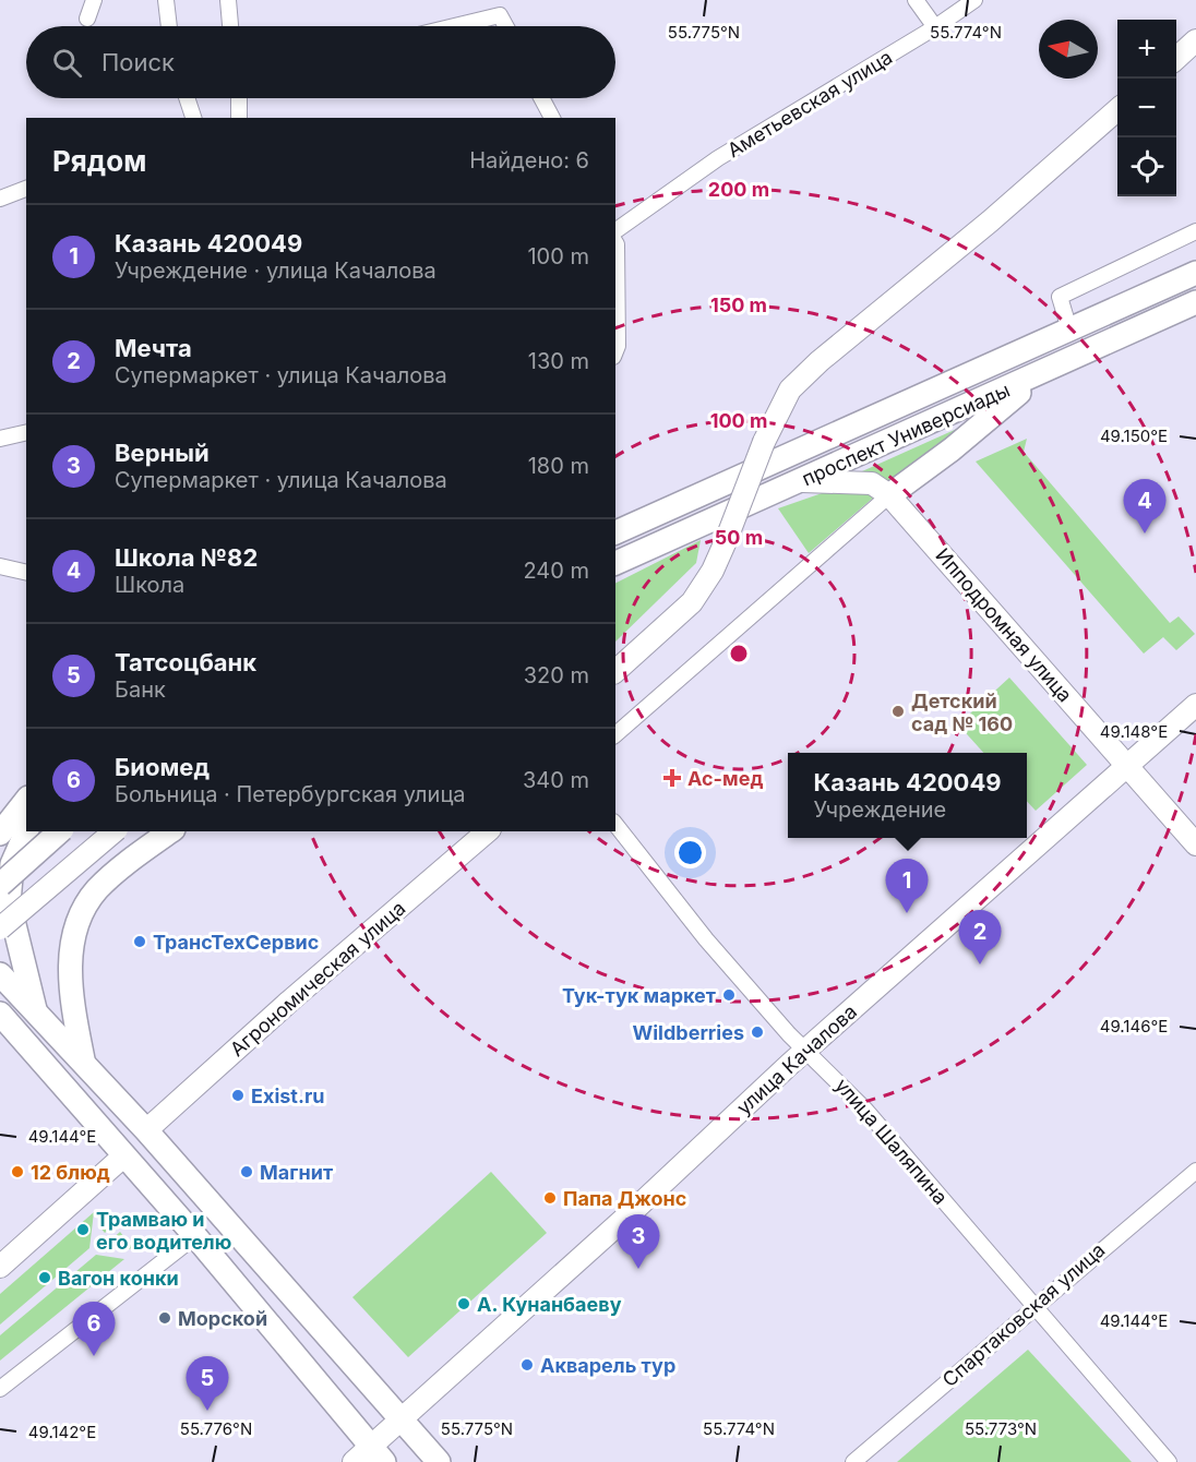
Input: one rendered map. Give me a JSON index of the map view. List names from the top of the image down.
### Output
{
  "streets": {
    "main road": ["проспект Универсиады"],
    "street": [
      "Аметьевская улица",
      "Ипподромная улица",
      "Агрономическая улица",
      "улица Качалова",
      "улица Шаляпина",
      "Спартаковская улица"
    ]
  },
  "crossings": [
    ["Ипподромная улица", "улица Качалова"],
    ["улица Качалова", "улица Шаляпина"],
    ["улица Шаляпина", "Спартаковская улица"]
  ],
  "places": {
    "other": [
      "Детский сад № 160",
      "ТрансТехСервис",
      "Тук-тук маркет",
      "Wildberries",
      "Exist.ru",
      "12 блюд",
      "Магнит",
      "Папа Джонс",
      "Трамваю и его водителю",
      "Вагон конки",
      "А. Кунанбаеву",
      "Морской",
      "Акварель тур"
    ],
    "health": ["Ас-мед"]
  },
  "north": "left",
  "page": {
    "map_buttons": ["+", "−"],
    "search": "Поиск",
    "heading": ["Рядом", "Найдено: 6"],
    "list": [
      {
        "mark": "1",
        "name": "Казань 420049",
        "note": "Учреждение · улица Качалова",
        "value": "100 m"
      },
      {
        "mark": "2",
        "name": "Мечта",
        "note": "Супермаркет · улица Качалова",
        "value": "130 m"
      },
      {
        "mark": "3",
        "name": "Верный",
        "note": "Супермаркет · улица Качалова",
        "value": "180 m"
      },
      {
        "mark": "4",
        "name": "Школа №82",
        "note": "Школа",
        "value": "240 m"
      },
      {
        "mark": "5",
        "name": "Татсоцбанк",
        "note": "Банк",
        "value": "320 m"
      },
      {
        "mark": "6",
        "name": "Биомед",
        "note": "Больница · Петербургская улица",
        "value": "340 m"
      }
    ],
    "pins": [
      "4",
      "1",
      "2",
      "3",
      "6",
      "5"
    ],
    "popup": ["Казань 420049", "Учреждение"]
  },
  "coordinates": [
    "55.775°N",
    "55.774°N",
    "49.150°E",
    "49.148°E",
    "49.146°E",
    "49.144°E",
    "55.776°N",
    "55.773°N",
    "49.142°E"
  ],
  "rings": [
    "200 m",
    "150 m",
    "100 m",
    "50 m"
  ]
}
